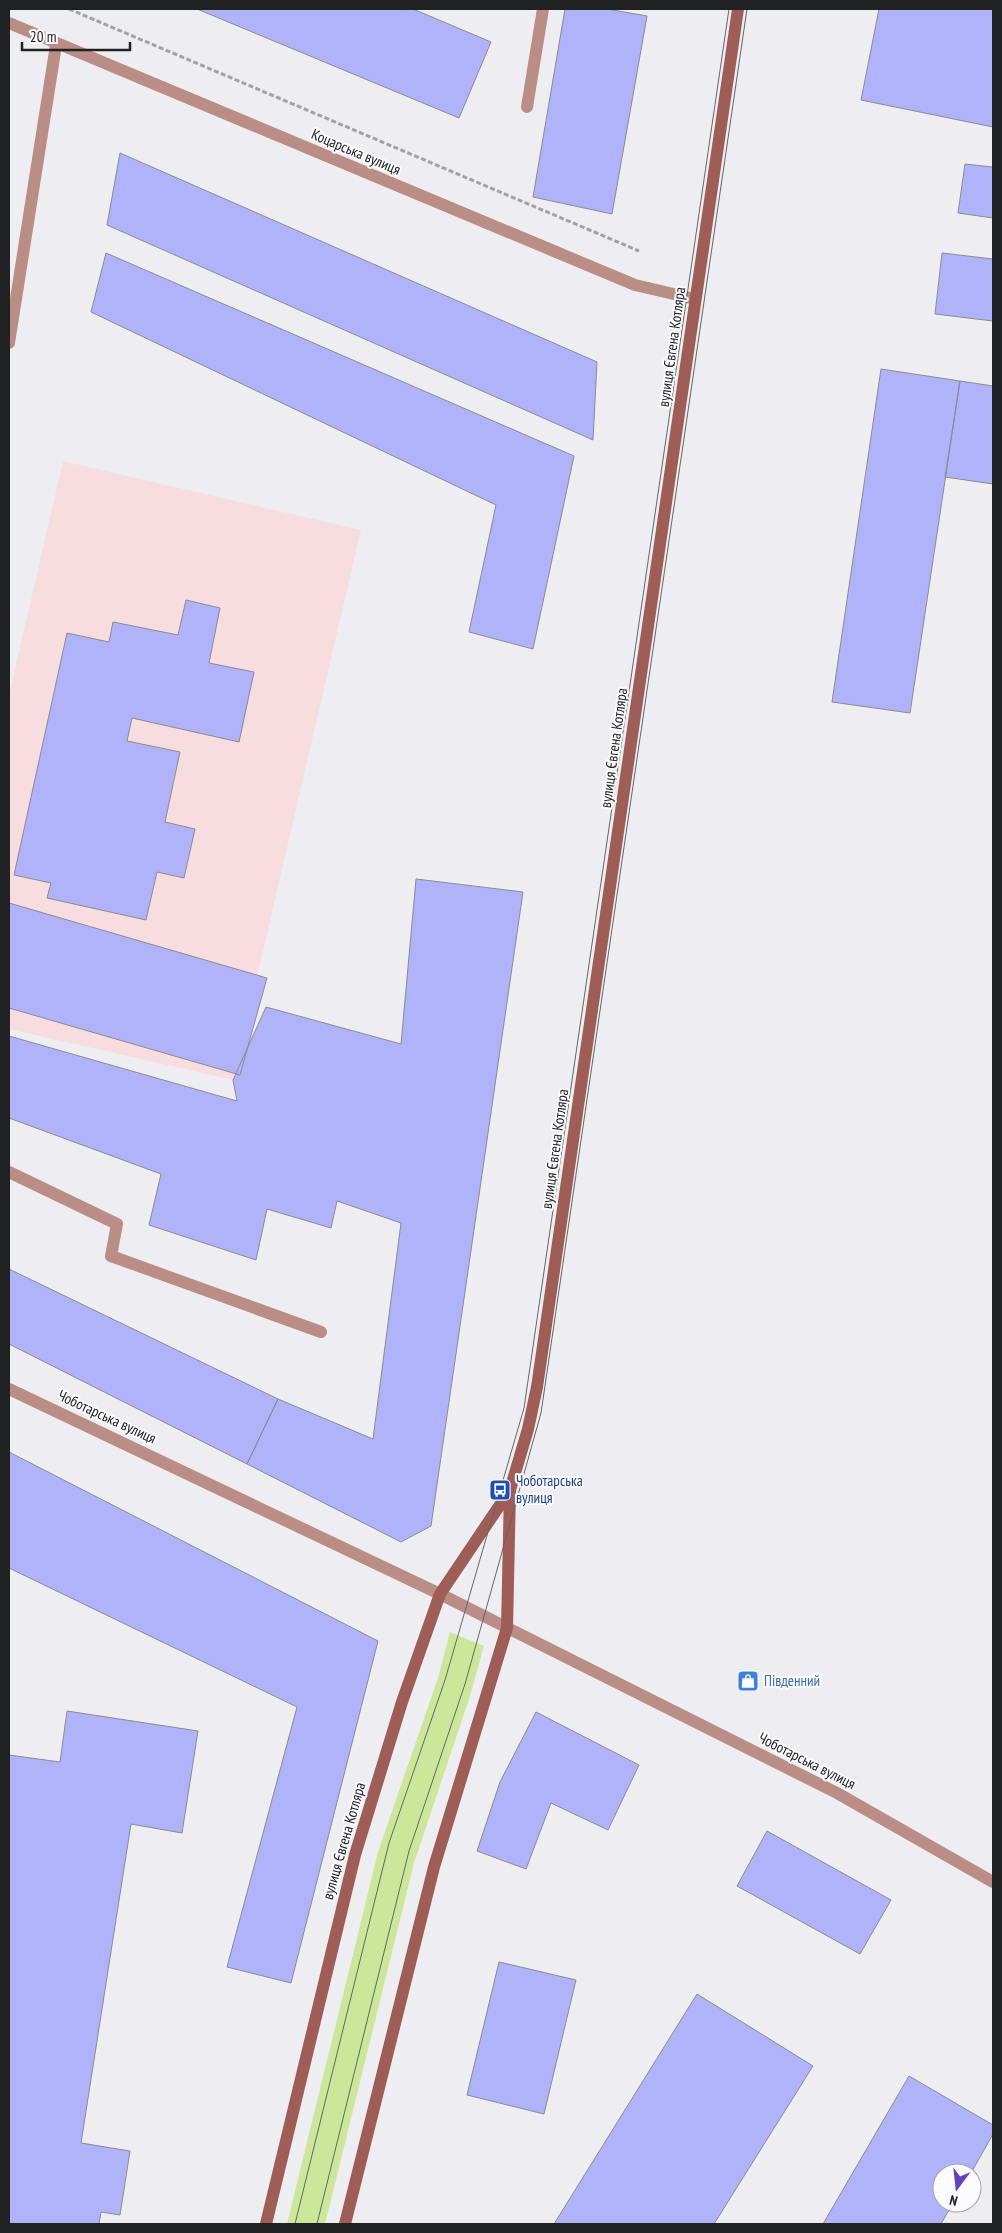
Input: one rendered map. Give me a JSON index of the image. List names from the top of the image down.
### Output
{
  "streets": {
    "main road": ["вулиця Євгена Котляра"],
    "street": ["Коцарська вулиця", "Чоботарська вулиця"]
  },
  "crossings": [
    ["Коцарська вулиця", "вулиця Євгена Котляра"],
    ["вулиця Євгена Котляра", "Чоботарська вулиця"]
  ],
  "places": {
    "bus stop": ["Чоботарська вулиця"],
    "shop": ["Південний"]
  },
  "scale_bar": "20 m",
  "north": "bottom"
}
